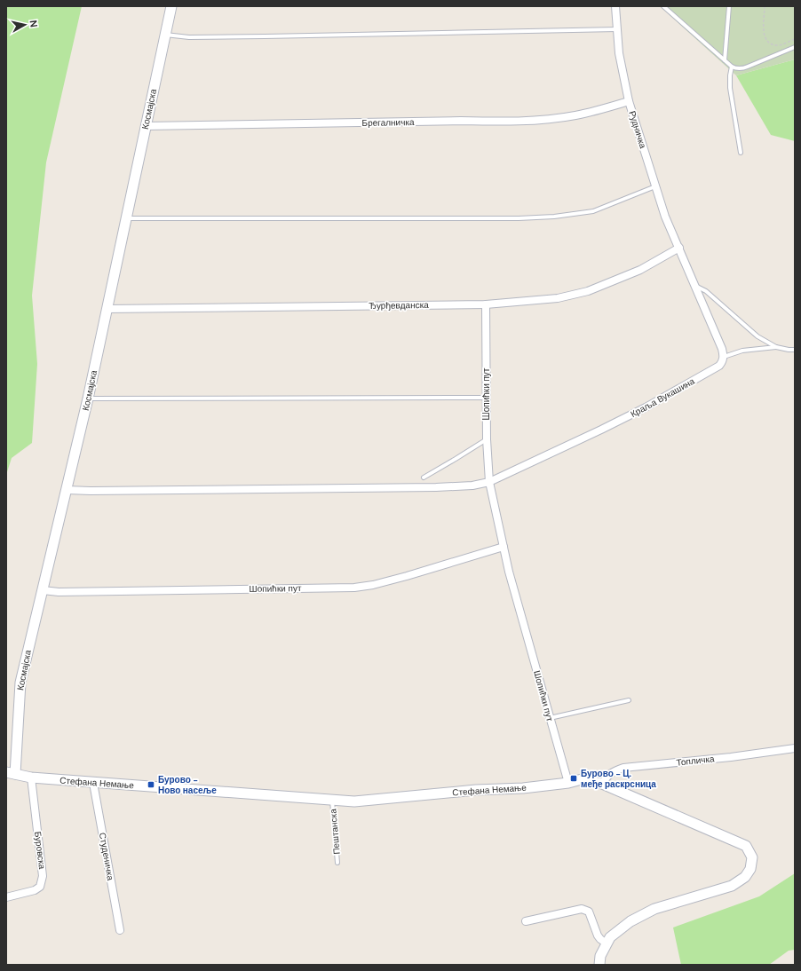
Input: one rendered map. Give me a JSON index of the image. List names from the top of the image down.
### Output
{
  "streets": {
    "street": [
      "Космајска",
      "Брегалничка",
      "Рудничка",
      "Ђурђевданска",
      "Шопићки пут",
      "Краља Вукашина",
      "Топличка",
      "Стефана Немање",
      "Буровска",
      "Студеничка"
    ],
    "lane": ["Пештанска"]
  },
  "crossings": [
    ["Космајска", "Брегалничка"],
    ["Космајска", "Ђурђевданска"],
    ["Космајска", "Шопићки пут"],
    ["Космајска", "Краља Вукашина"],
    ["Космајска", "Стефана Немање"],
    ["Брегалничка", "Рудничка"],
    ["Рудничка", "Ђурђевданска"],
    ["Ђурђевданска", "Шопићки пут"],
    ["Шопићки пут", "Краља Вукашина"],
    ["Шопићки пут", "Стефана Немање"],
    ["Топличка", "Стефана Немање"],
    ["Стефана Немање", "Пештанска"],
    ["Стефана Немање", "Буровска"],
    ["Стефана Немање", "Студеничка"]
  ],
  "places": {
    "transit": ["Бурово - Ц. међе раскрсница", "Бурово - Ново насеље"]
  },
  "north": "right"
}
